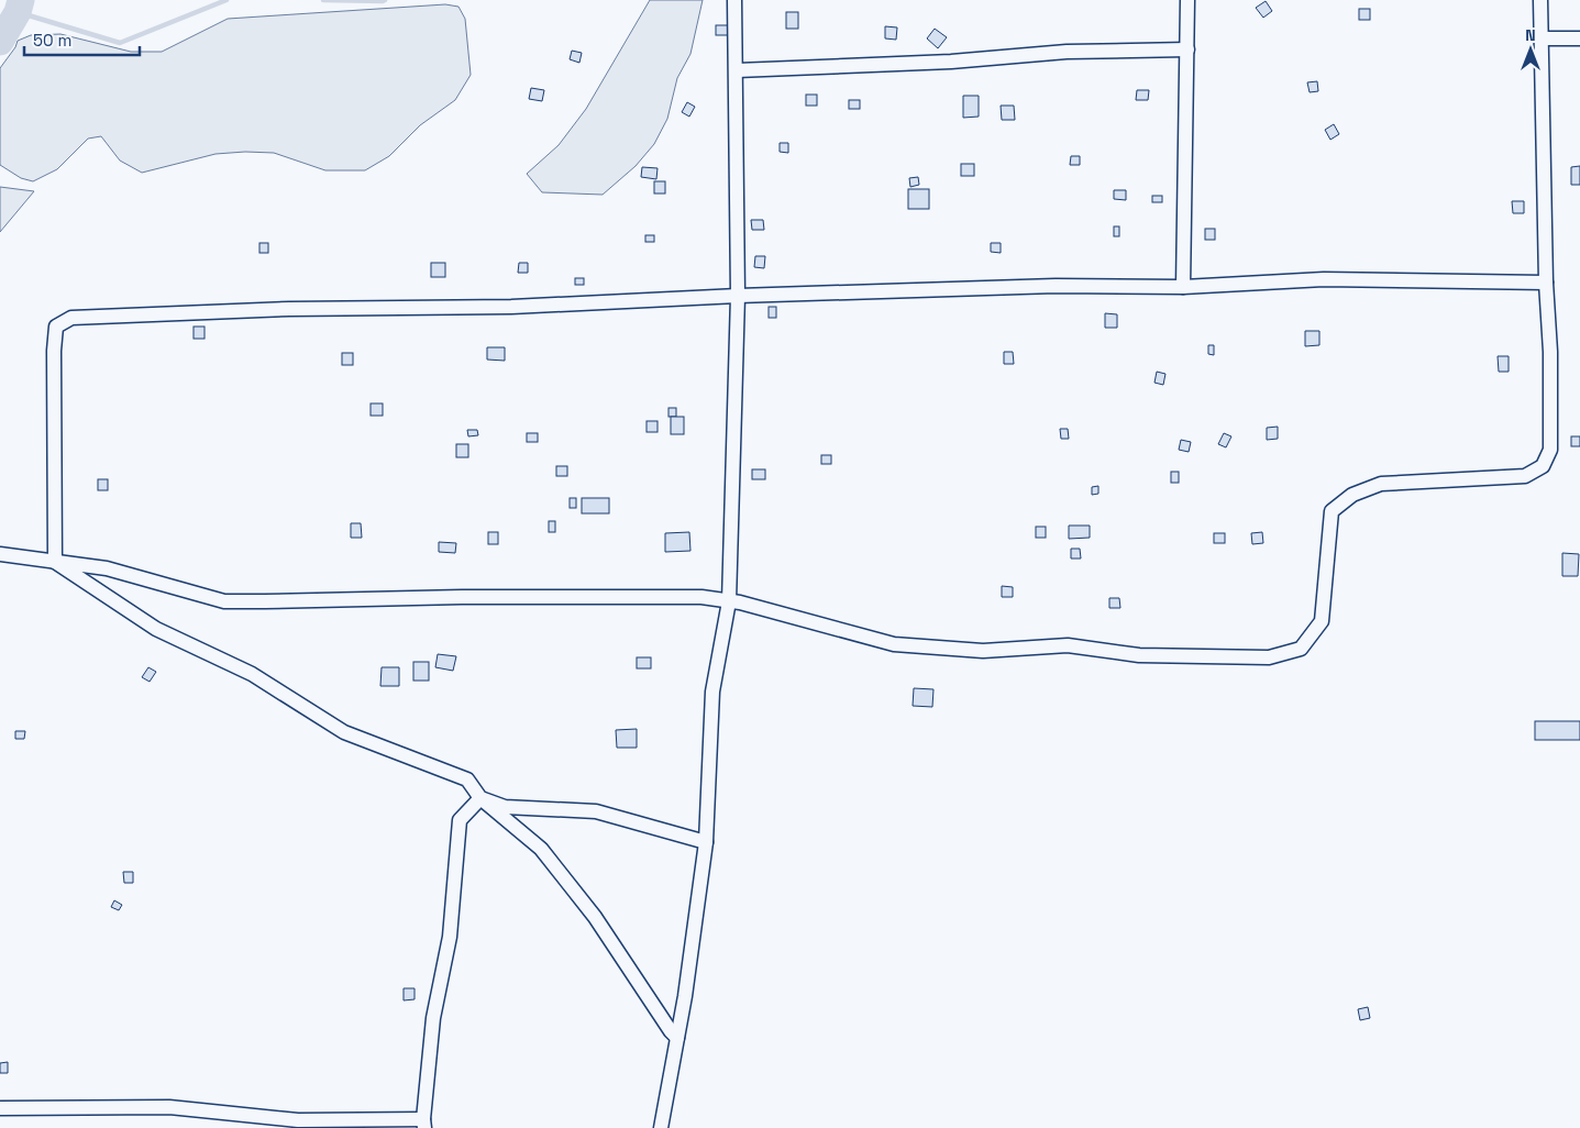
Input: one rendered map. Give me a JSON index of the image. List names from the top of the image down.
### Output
{
  "scale_bar": "50 m",
  "north": "top"
}
